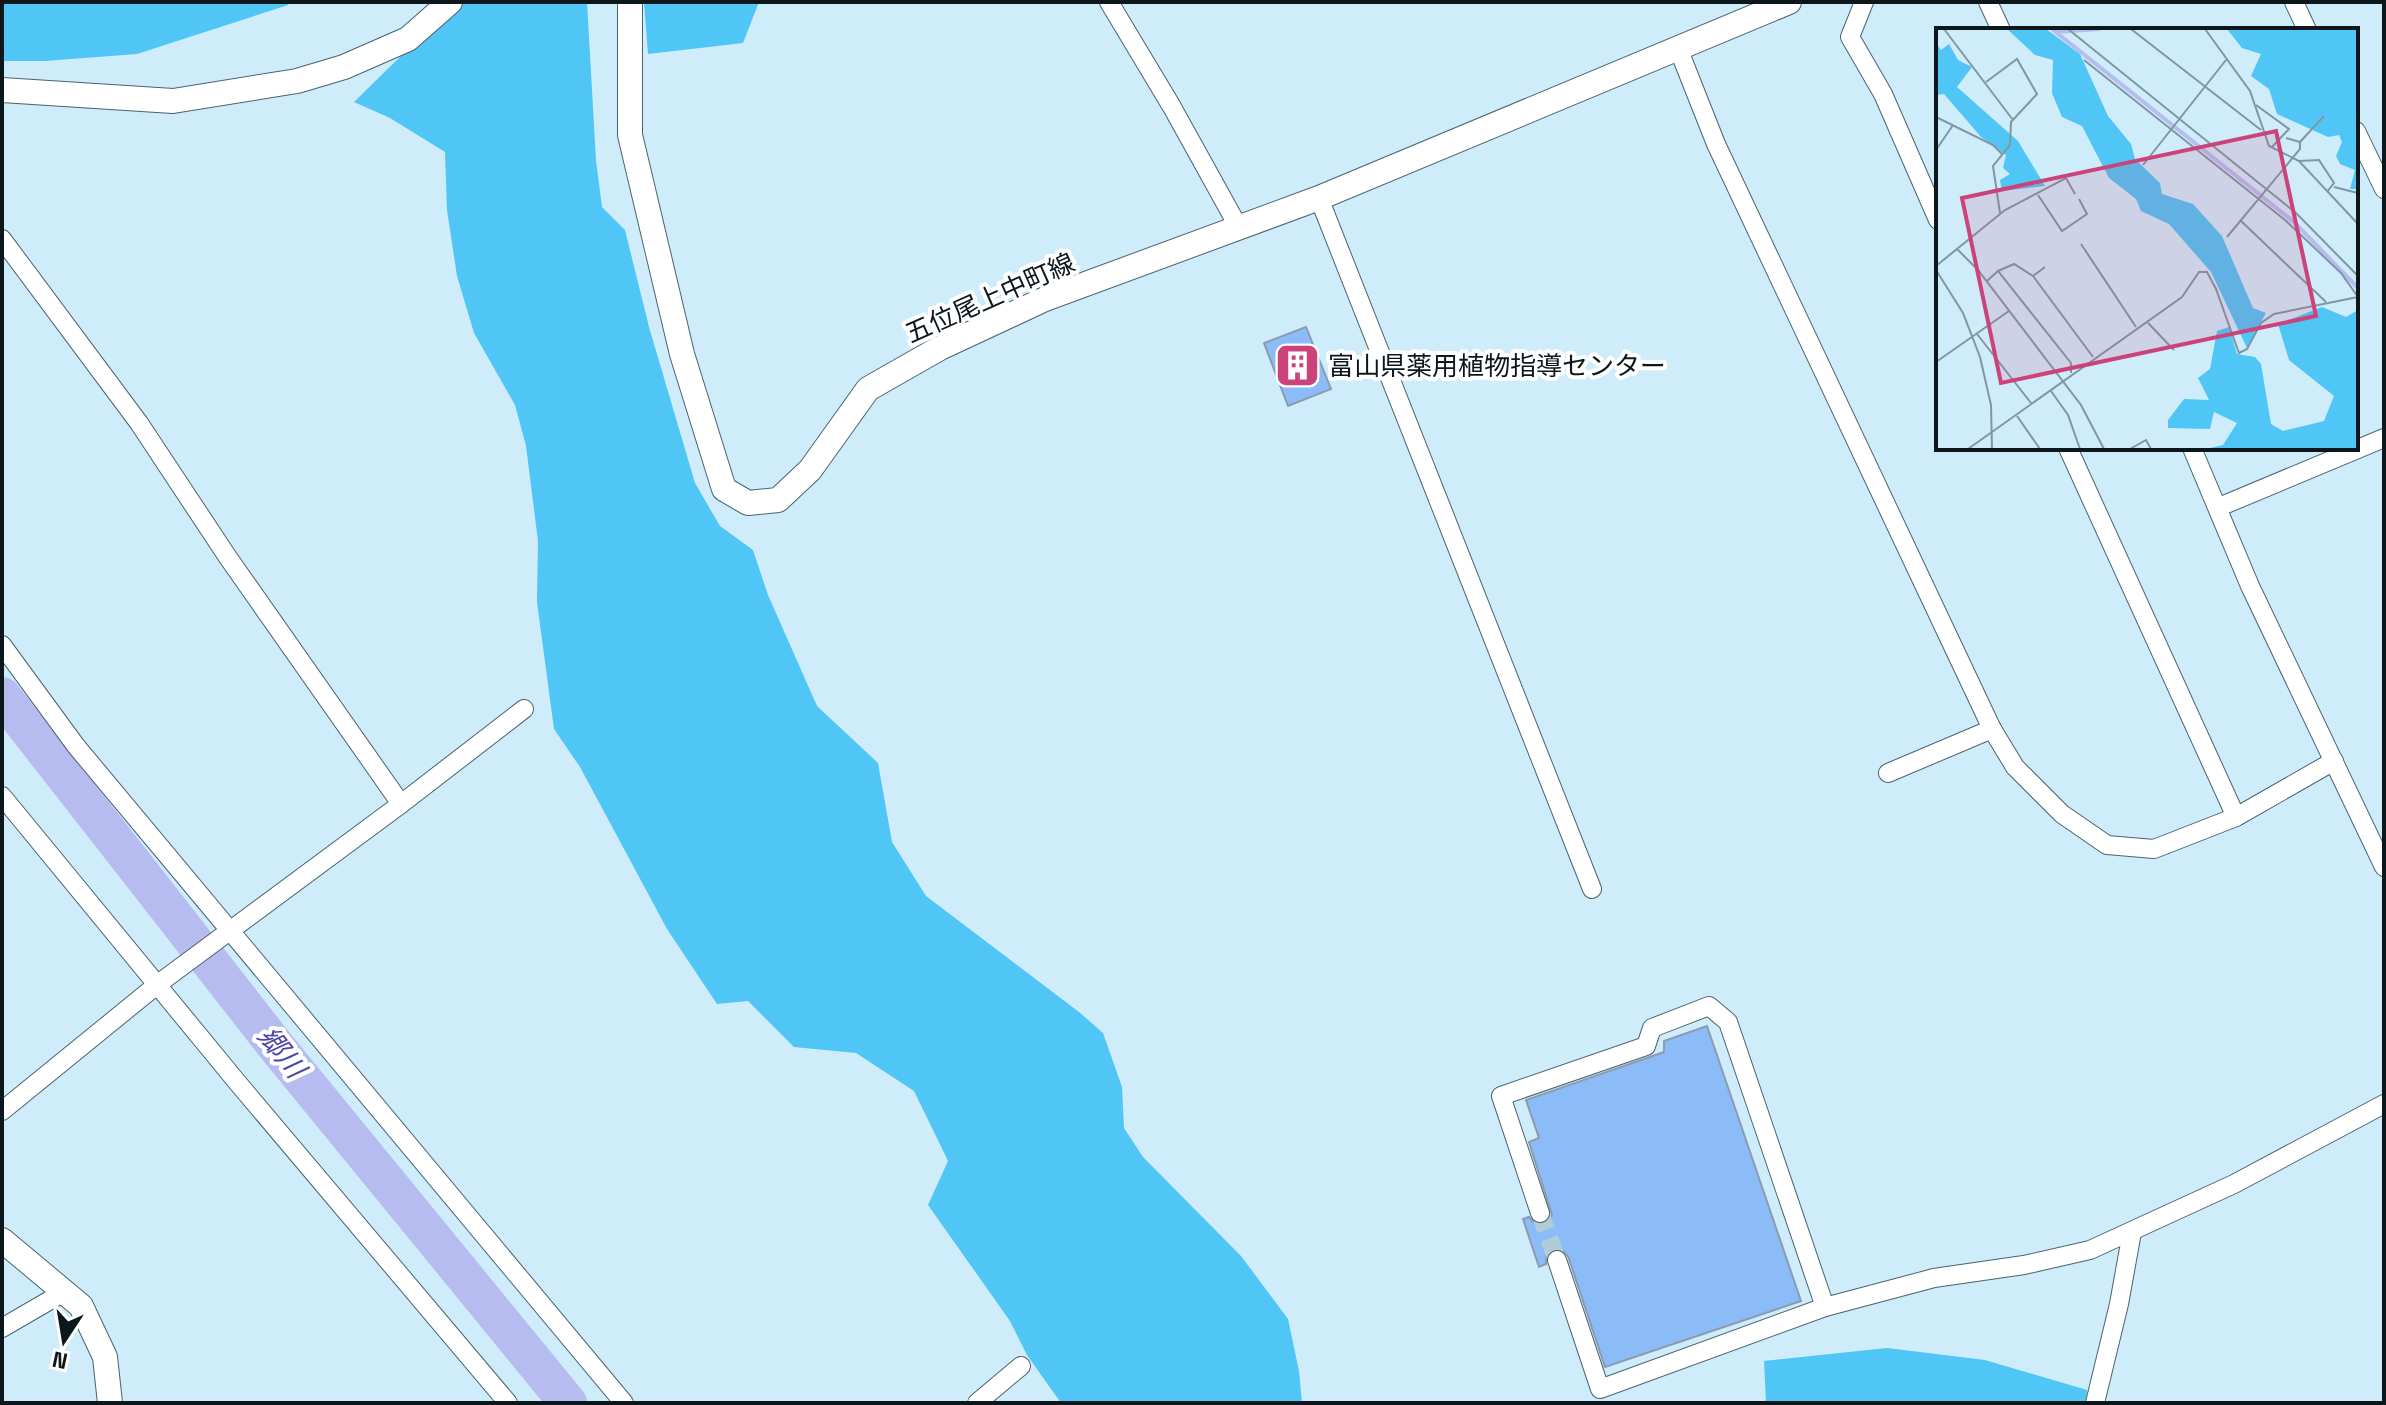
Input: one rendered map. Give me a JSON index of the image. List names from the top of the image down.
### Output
{
  "streets": {
    "main road": ["五位尾上中町線"]
  },
  "water": ["郷川"],
  "places": {
    "building": ["富山県薬用植物指導センター"]
  },
  "north": "bottom"
}
